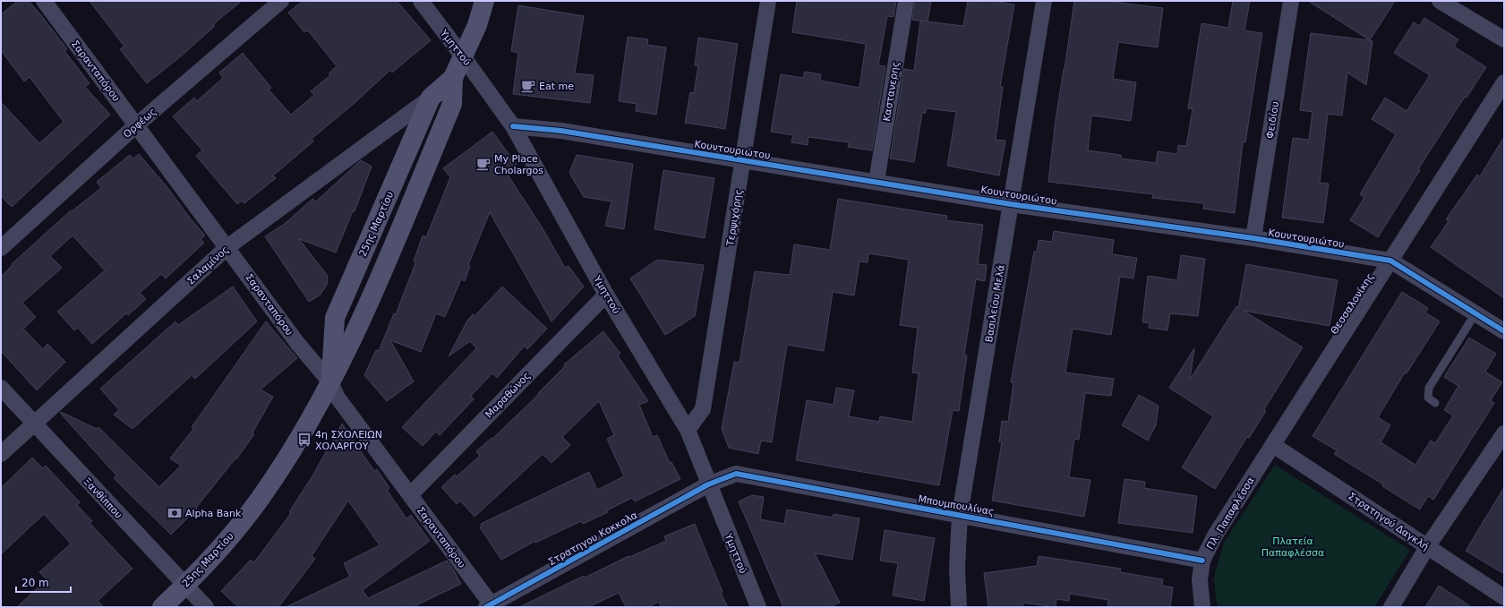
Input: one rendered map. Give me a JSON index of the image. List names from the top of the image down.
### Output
{
  "streets": {
    "street": [
      "Υμηττού",
      "Σαρανταπόρου",
      "Καστανερης",
      "Φειδίου",
      "Ορφέως",
      "Κουντουριώτου",
      "Τερψιχόρης",
      "25ης Μαρτίου",
      "Σαλαμίνος",
      "Βασιλείου Μελά",
      "Θεσσαλονίκης",
      "Μαραθώνος",
      "Ξανθίππου",
      "Μπουμπουλίνας",
      "Πλ. Παπαφλέσσα",
      "Στρατηγού Δαγκλή",
      "Στρατηγου Κοκκολα"
    ]
  },
  "crossings": [
    ["Υμηττού", "Κουντουριώτου"],
    ["Υμηττού", "Τερψιχόρης"],
    ["Υμηττού", "25ης Μαρτίου"],
    ["Υμηττού", "Μαραθώνος"],
    ["Υμηττού", "Μπουμπουλίνας"],
    ["Υμηττού", "Στρατηγου Κοκκολα"],
    ["Σαρανταπόρου", "Ορφέως"],
    ["Σαρανταπόρου", "25ης Μαρτίου"],
    ["Σαρανταπόρου", "Σαλαμίνος"],
    ["Σαρανταπόρου", "Μαραθώνος"],
    ["Σαρανταπόρου", "Στρατηγου Κοκκολα"],
    ["Καστανερης", "Κουντουριώτου"],
    ["Φειδίου", "Κουντουριώτου"],
    ["Κουντουριώτου", "Τερψιχόρης"],
    ["Κουντουριώτου", "Βασιλείου Μελά"],
    ["Κουντουριώτου", "Θεσσαλονίκης"],
    ["25ης Μαρτίου", "Σαλαμίνος"],
    ["25ης Μαρτίου", "Ξανθίππου"],
    ["Σαλαμίνος", "Ξανθίππου"],
    ["Βασιλείου Μελά", "Μπουμπουλίνας"],
    ["Θεσσαλονίκης", "Πλ. Παπαφλέσσα"],
    ["Θεσσαλονίκης", "Στρατηγού Δαγκλή"],
    ["Μπουμπουλίνας", "Πλ. Παπαφλέσσα"],
    ["Μπουμπουλίνας", "Στρατηγου Κοκκολα"],
    ["Πλ. Παπαφλέσσα", "Στρατηγού Δαγκλή"]
  ],
  "parks": ["Πλατεία Παπαφλέσσα"],
  "places": {
    "cafe": ["Eat me", "My Place Cholargos"],
    "bus stop": ["4η ΣΧΟΛΕΙΩΝ ΧΟΛΑΡΓΟΥ"],
    "bank": ["Alpha Bank"]
  },
  "scale_bar": "20 m"
}
